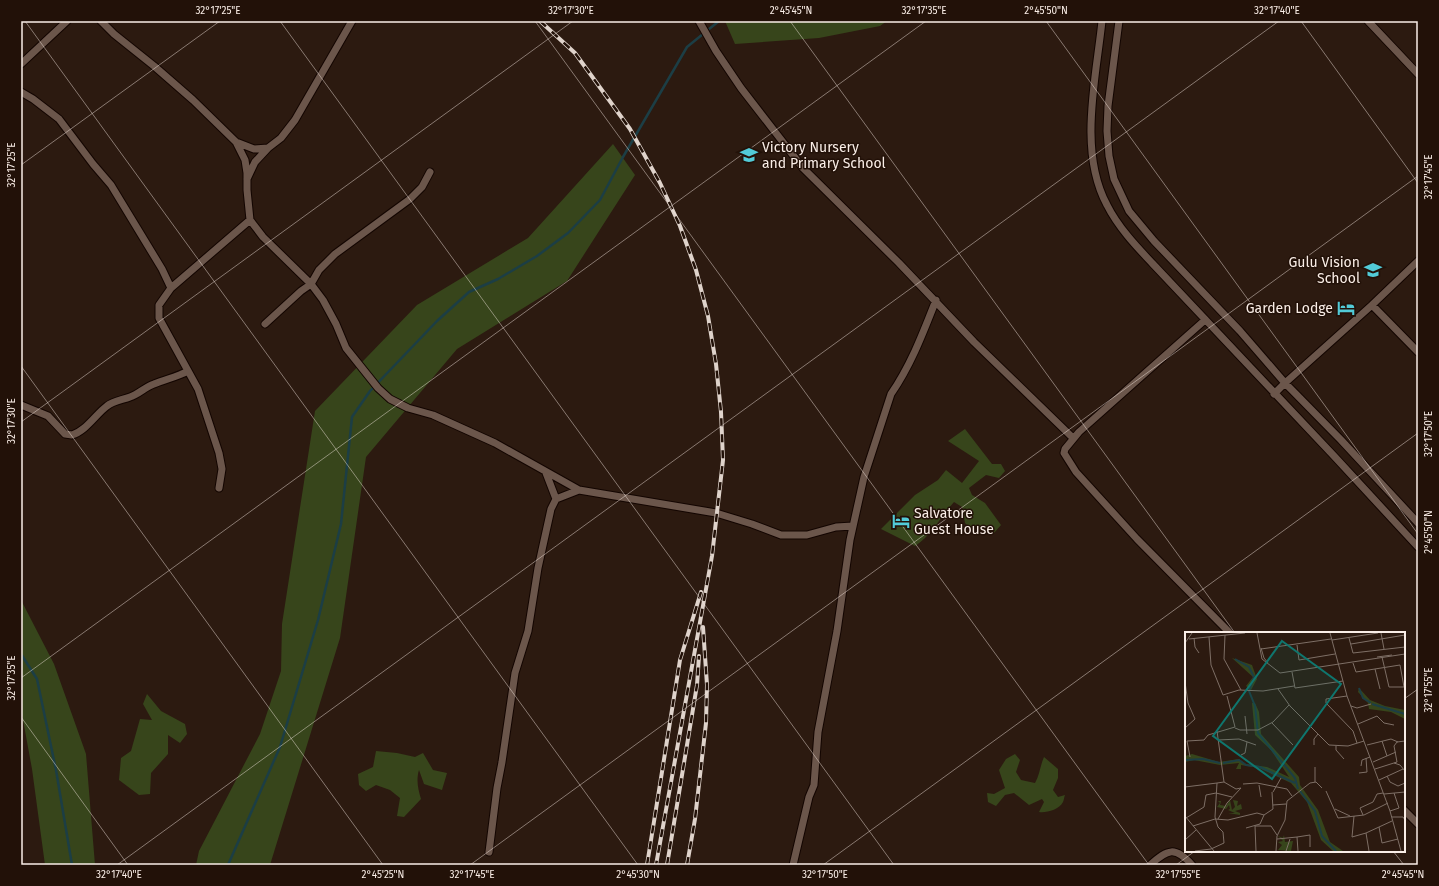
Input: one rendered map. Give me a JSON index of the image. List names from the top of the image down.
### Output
{
  "places": {
    "school or university": ["Victory Nursery and Primary School", "Gulu Vision School"],
    "hotel": ["Garden Lodge", "Salvatore Guest House"]
  },
  "coordinates": [
    "32°17'25\"E",
    "32°17'30\"E",
    "2°45'45\"N",
    "32°17'35\"E",
    "2°45'50\"N",
    "32°17'40\"E",
    "32°17'45\"E",
    "32°17'50\"E",
    "32°17'55\"E",
    "2°45'25\"N",
    "2°45'30\"N"
  ]
}
